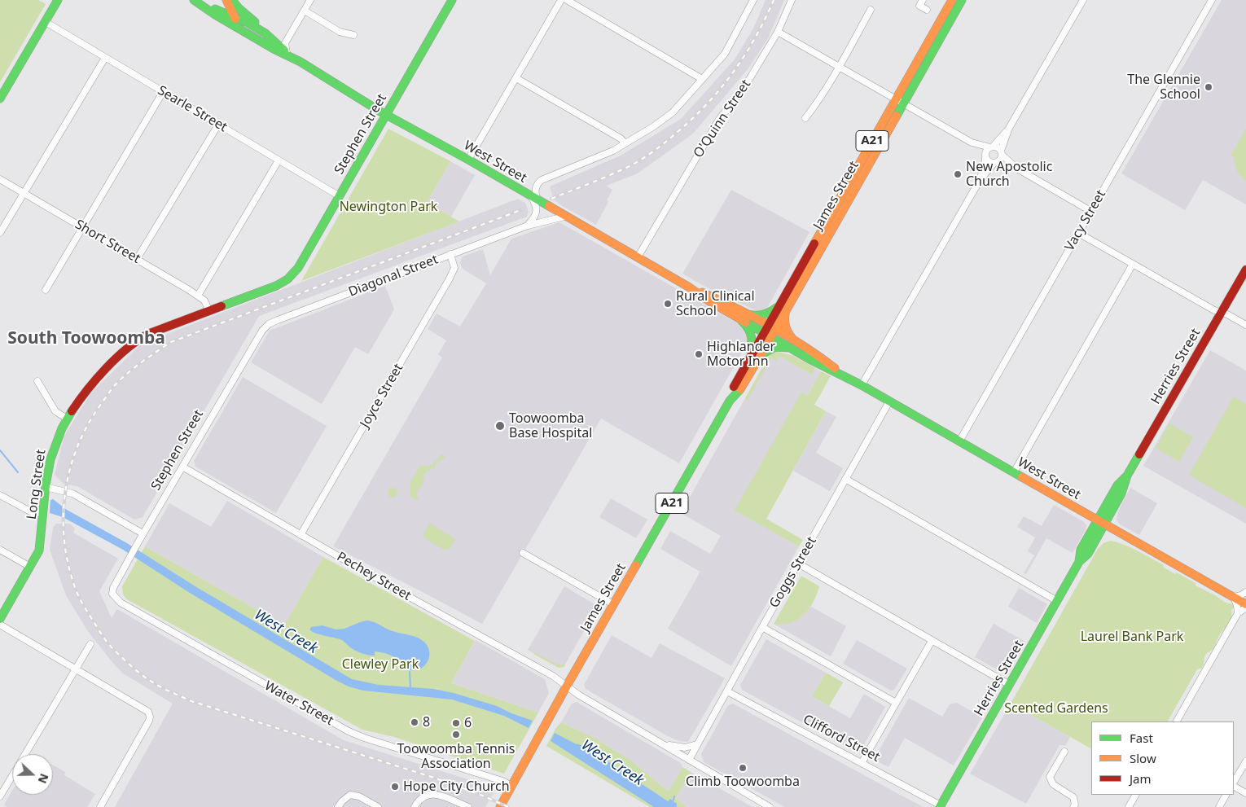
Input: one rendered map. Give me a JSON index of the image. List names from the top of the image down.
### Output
{
  "streets": {
    "main road": [
      "Stephen Street",
      "A21",
      "West Street",
      "James Street",
      "Herries Street",
      "Long Street"
    ],
    "street": [
      "Searle Street",
      "O'Quinn Street",
      "Vacy Street",
      "Short Street",
      "Diagonal Street",
      "Joyce Street",
      "Goggs Street",
      "Pechey Street",
      "Water Street",
      "Clifford Street"
    ]
  },
  "crossings": [
    ["Searle Street", "Stephen Street"],
    ["O'Quinn Street", "West Street"],
    ["Stephen Street", "West Street"],
    ["Stephen Street", "Diagonal Street"],
    ["Stephen Street", "Long Street"],
    ["Stephen Street", "Pechey Street"],
    ["Stephen Street", "Water Street"],
    ["West Street", "James Street"],
    ["West Street", "Vacy Street"],
    ["West Street", "Diagonal Street"],
    ["West Street", "Herries Street"],
    ["West Street", "Goggs Street"],
    ["James Street", "Pechey Street"],
    ["James Street", "Water Street"],
    ["Short Street", "Long Street"],
    ["Diagonal Street", "Joyce Street"],
    ["Herries Street", "Clifford Street"],
    ["Joyce Street", "Pechey Street"],
    ["Goggs Street", "Pechey Street"],
    ["Goggs Street", "Clifford Street"]
  ],
  "districts": ["South Toowoomba"],
  "water": ["West Creek"],
  "parks": [
    "Newington Park",
    "Laurel Bank Park",
    "Clewley Park",
    "Scented Gardens"
  ],
  "places": [
    "The Glennie School",
    "New Apostolic Church",
    "Rural Clinical School",
    "Highlander Motor Inn",
    "Toowoomba Base Hospital",
    "8",
    "6",
    "Toowoomba Tennis Association",
    "Climb Toowoomba",
    "Hope City Church"
  ],
  "legend": ["Fast", "Slow", "Jam"],
  "north": "right"
}
